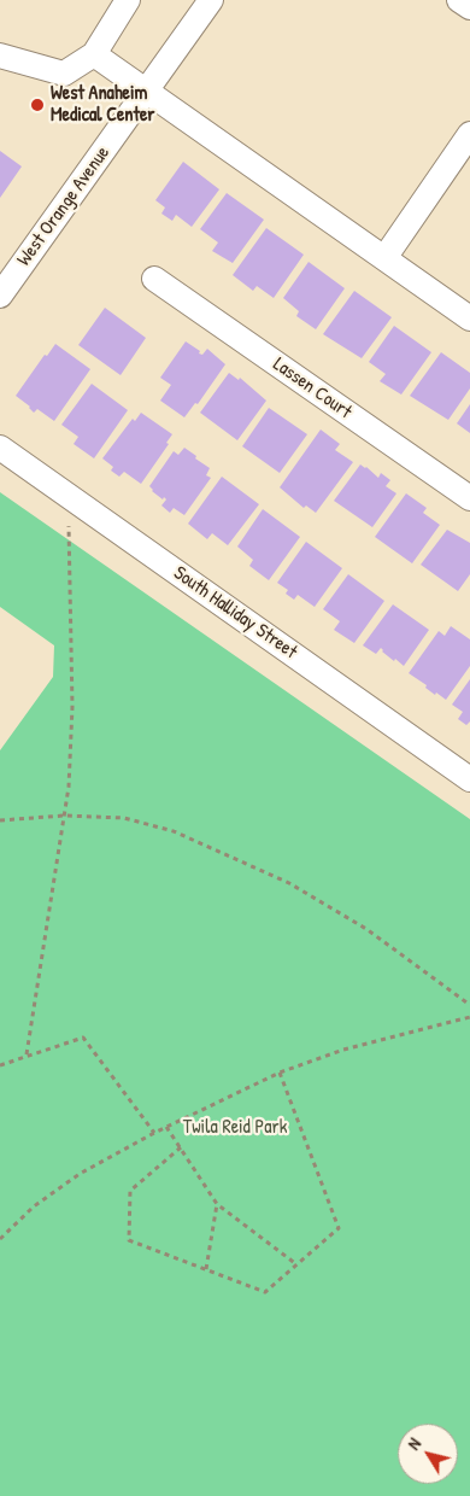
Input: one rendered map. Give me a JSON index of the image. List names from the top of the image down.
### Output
{
  "streets": {
    "street": ["West Orange Avenue", "Lassen Court", "South Halliday Street"]
  },
  "parks": ["Twila Reid Park"],
  "places": ["West Anaheim Medical Center"],
  "north": "top left"
}
